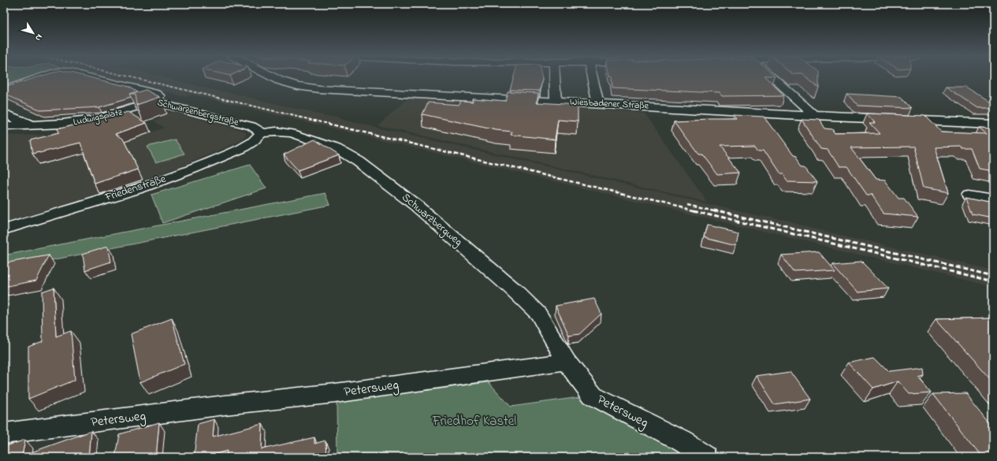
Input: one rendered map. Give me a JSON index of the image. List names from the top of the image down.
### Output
{
  "streets": {
    "main road": ["Wiesbadener Straße"],
    "street": [
      "Schwarzenbergstraße",
      "Ludwigsplatz",
      "Friedenstraße",
      "Schwarzbergweg",
      "Petersweg"
    ]
  },
  "crossings": [
    ["Schwarzenbergstraße", "Ludwigsplatz"],
    ["Schwarzenbergstraße", "Friedenstraße"],
    ["Schwarzenbergstraße", "Schwarzbergweg"],
    ["Friedenstraße", "Schwarzbergweg"],
    ["Schwarzbergweg", "Petersweg"]
  ],
  "parks": ["Friedhof Kastel"],
  "north": "bottom right"
}
